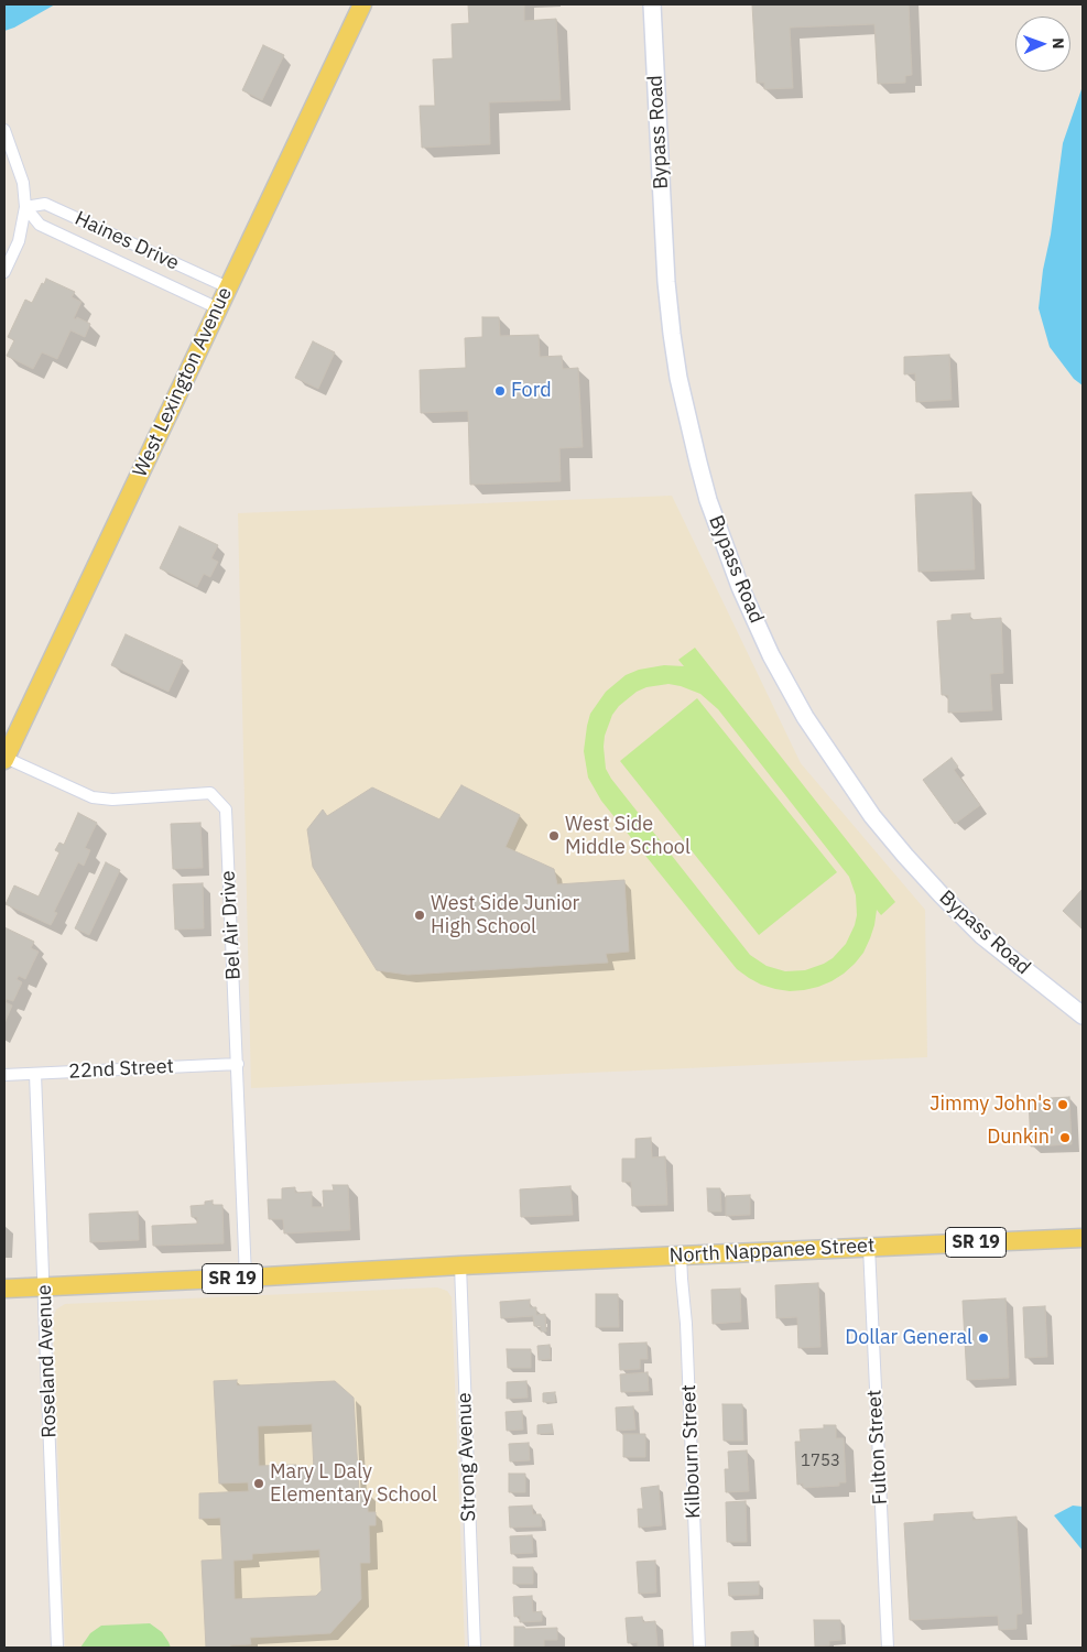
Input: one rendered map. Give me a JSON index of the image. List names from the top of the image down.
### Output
{
  "streets": {
    "main road": [
      "Bypass Road",
      "West Lexington Avenue",
      "SR 19",
      "North Nappanee Street"
    ],
    "street": [
      "Haines Drive",
      "Bel Air Drive",
      "22nd Street",
      "Roseland Avenue",
      "Fulton Street",
      "Kilbourn Street",
      "Strong Avenue"
    ]
  },
  "crossings": [
    ["Haines Drive", "West Lexington Avenue"],
    ["West Lexington Avenue", "Bel Air Drive"],
    ["Bel Air Drive", "22nd Street"],
    ["Bel Air Drive", "SR 19"],
    ["22nd Street", "Roseland Avenue"],
    ["SR 19", "North Nappanee Street"],
    ["SR 19", "Roseland Avenue"],
    ["SR 19", "Strong Avenue"],
    ["North Nappanee Street", "Fulton Street"],
    ["North Nappanee Street", "Kilbourn Street"],
    ["North Nappanee Street", "Strong Avenue"]
  ],
  "places": [
    "Ford",
    "West Side Middle School",
    "West Side Junior High School",
    "Jimmy John's",
    "Dunkin'",
    "Dollar General",
    "Mary L Daly Elementary School"
  ],
  "house_numbers": ["1753"],
  "north": "right"
}
